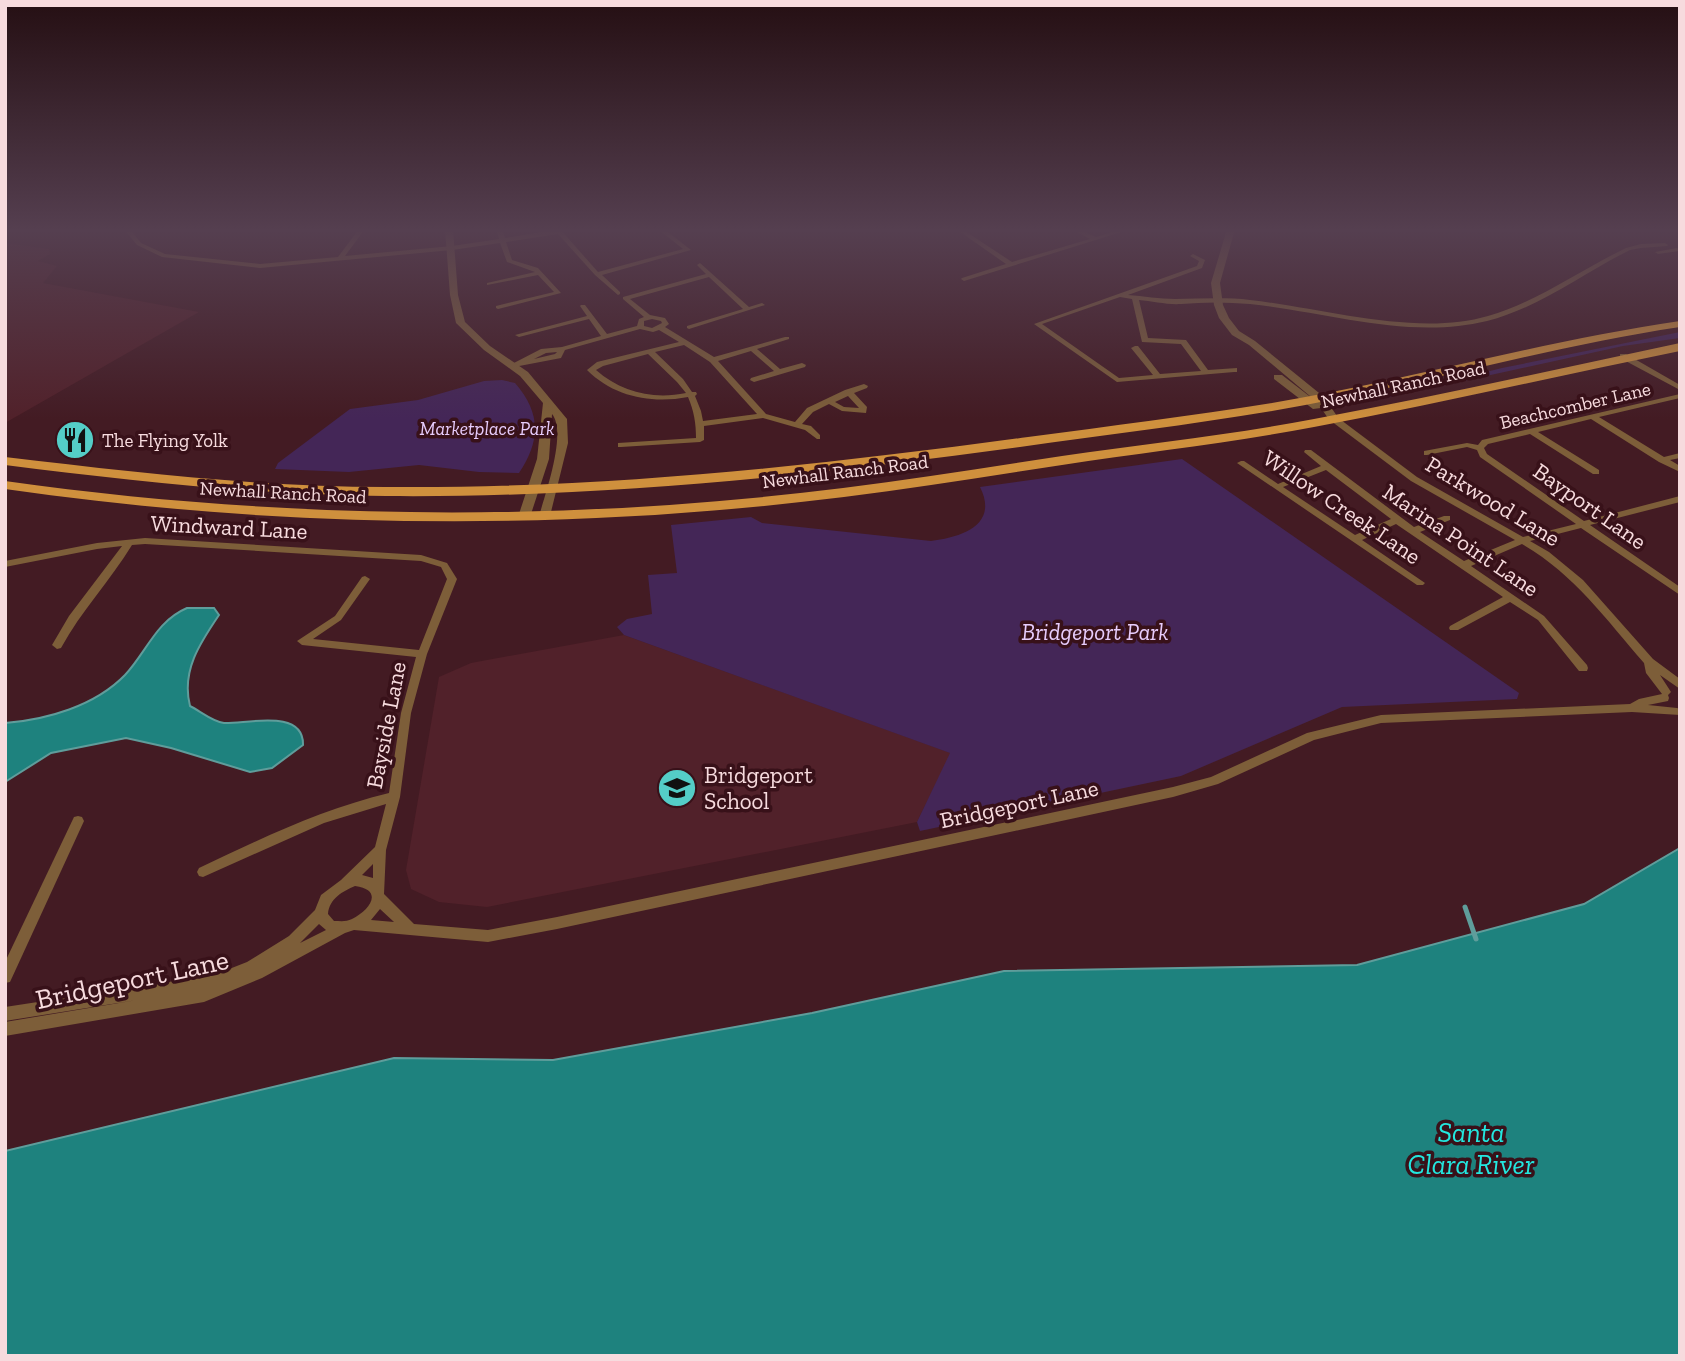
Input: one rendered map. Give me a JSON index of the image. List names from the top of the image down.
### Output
{
  "streets": {
    "main road": ["Newhall Ranch Road"],
    "street": [
      "Beachcomber Lane",
      "Parkwood Lane",
      "Bayport Lane",
      "Willow Creek Lane",
      "Windward Lane",
      "Marina Point Lane",
      "Bayside Lane",
      "Bridgeport Lane"
    ]
  },
  "crossings": [
    ["Newhall Ranch Road", "Parkwood Lane"],
    ["Beachcomber Lane", "Bayport Lane"],
    ["Parkwood Lane", "Bridgeport Lane"],
    ["Windward Lane", "Bayside Lane"],
    ["Bayside Lane", "Bridgeport Lane"]
  ],
  "water": ["Santa Clara River"],
  "parks": ["Marketplace Park", "Bridgeport Park"],
  "places": {
    "restaurant": ["The Flying Yolk"],
    "school or university": ["Bridgeport School"]
  }
}
